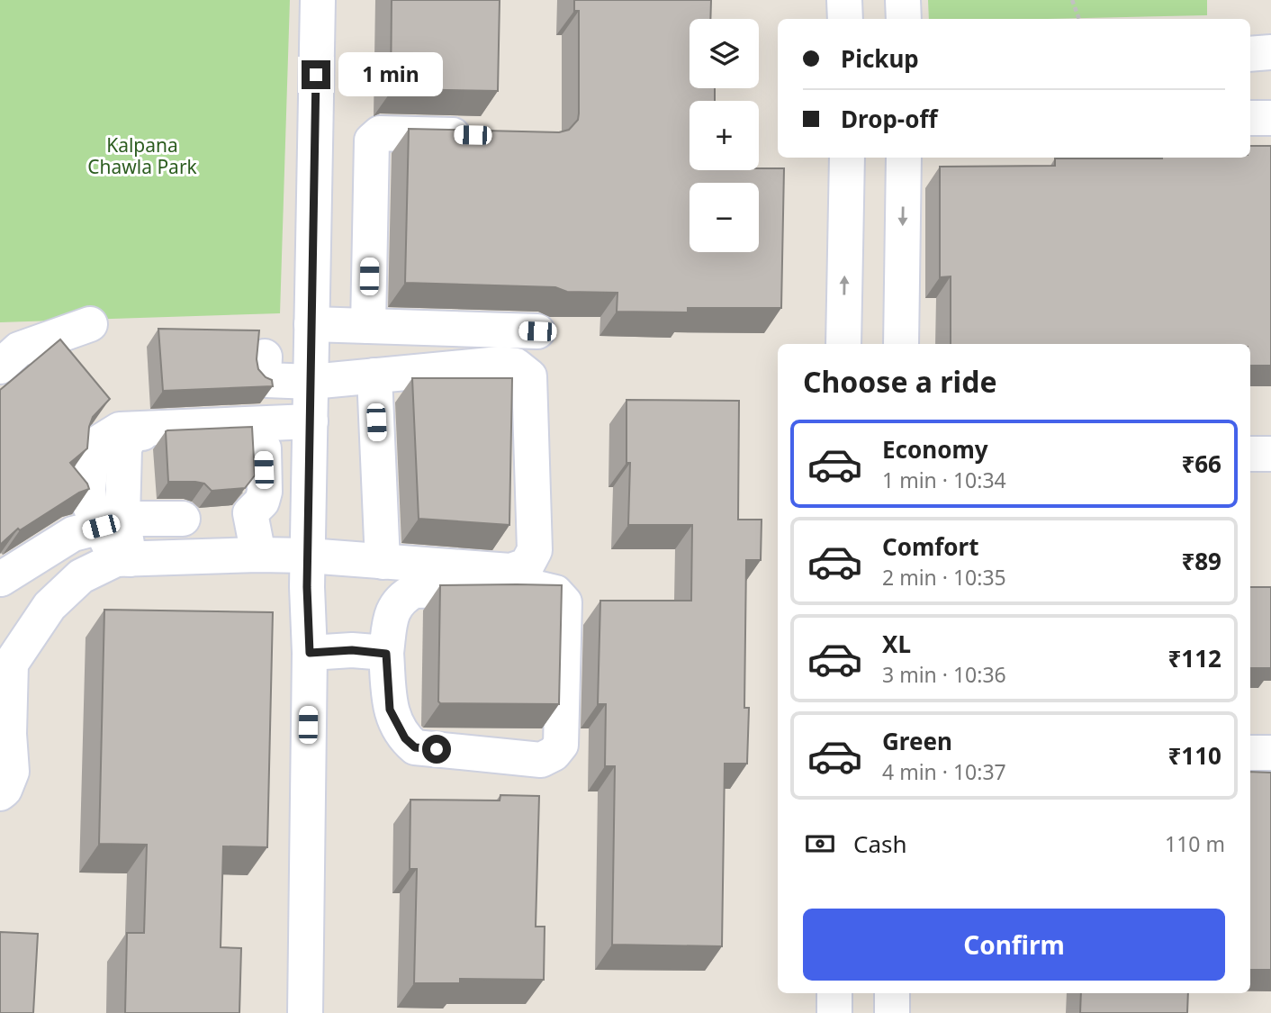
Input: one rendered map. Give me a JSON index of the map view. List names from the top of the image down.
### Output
{
  "parks": ["Kalpana Chawla Park"],
  "page": {
    "map_buttons": ["+", "−"],
    "banner": ["Pickup", "Drop-off"],
    "bubble": "1 min",
    "heading": "Choose a ride",
    "list": [
      {
        "name": "Economy",
        "note": "1 min · 10:34",
        "value": "₹66"
      },
      {
        "name": "Comfort",
        "note": "2 min · 10:35",
        "value": "₹89"
      },
      {
        "name": "XL",
        "note": "3 min · 10:36",
        "value": "₹112"
      },
      {
        "name": "Green",
        "note": "4 min · 10:37",
        "value": "₹110"
      }
    ],
    "pay": ["Cash", "110 m"],
    "buttons": "Confirm"
  }
}
